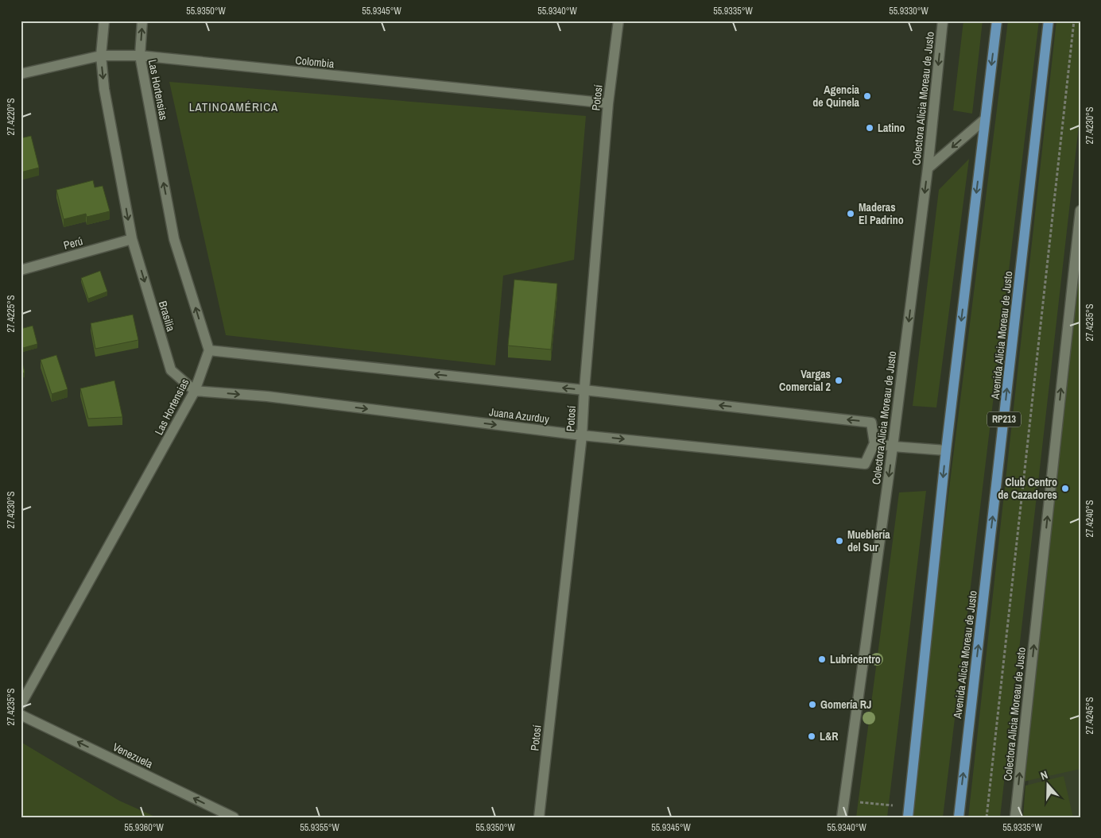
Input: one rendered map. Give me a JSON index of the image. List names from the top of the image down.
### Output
{
  "streets": {
    "main road": ["Avenida Alicia Moreau de Justo", "RP213"],
    "street": [
      "Colombia",
      "Las Hortensias",
      "Potosí",
      "Colectora Alicia Moreau de Justo",
      "Perú",
      "Brasilia",
      "Juana Azurduy",
      "Venezuela"
    ]
  },
  "crossings": [
    ["Colombia", "Las Hortensias"],
    ["Colombia", "Potosí"],
    ["Las Hortensias", "Brasilia"],
    ["Las Hortensias", "Juana Azurduy"],
    ["Potosí", "Juana Azurduy"],
    ["Perú", "Brasilia"],
    ["Brasilia", "Juana Azurduy"]
  ],
  "one_way": ["Brasilia", "Venezuela"],
  "districts": ["LATINOAMÉRICA"],
  "places": [
    "Agencia de Quinela",
    "Latino",
    "Maderas El Padrino",
    "Vargas Comercial 2",
    "Club Centro de Cazadores",
    "Mueblería del Sur",
    "Lubricentro",
    "Gomería RJ",
    "L&R"
  ],
  "north": "top",
  "coordinates": [
    "55.9350°W",
    "55.9345°W",
    "55.9340°W",
    "55.9335°W",
    "55.9330°W",
    "27.4220°S",
    "27.4230°S",
    "27.4225°S",
    "27.4235°S",
    "27.4240°S",
    "27.4245°S",
    "55.9360°W",
    "55.9355°W"
  ]
}
